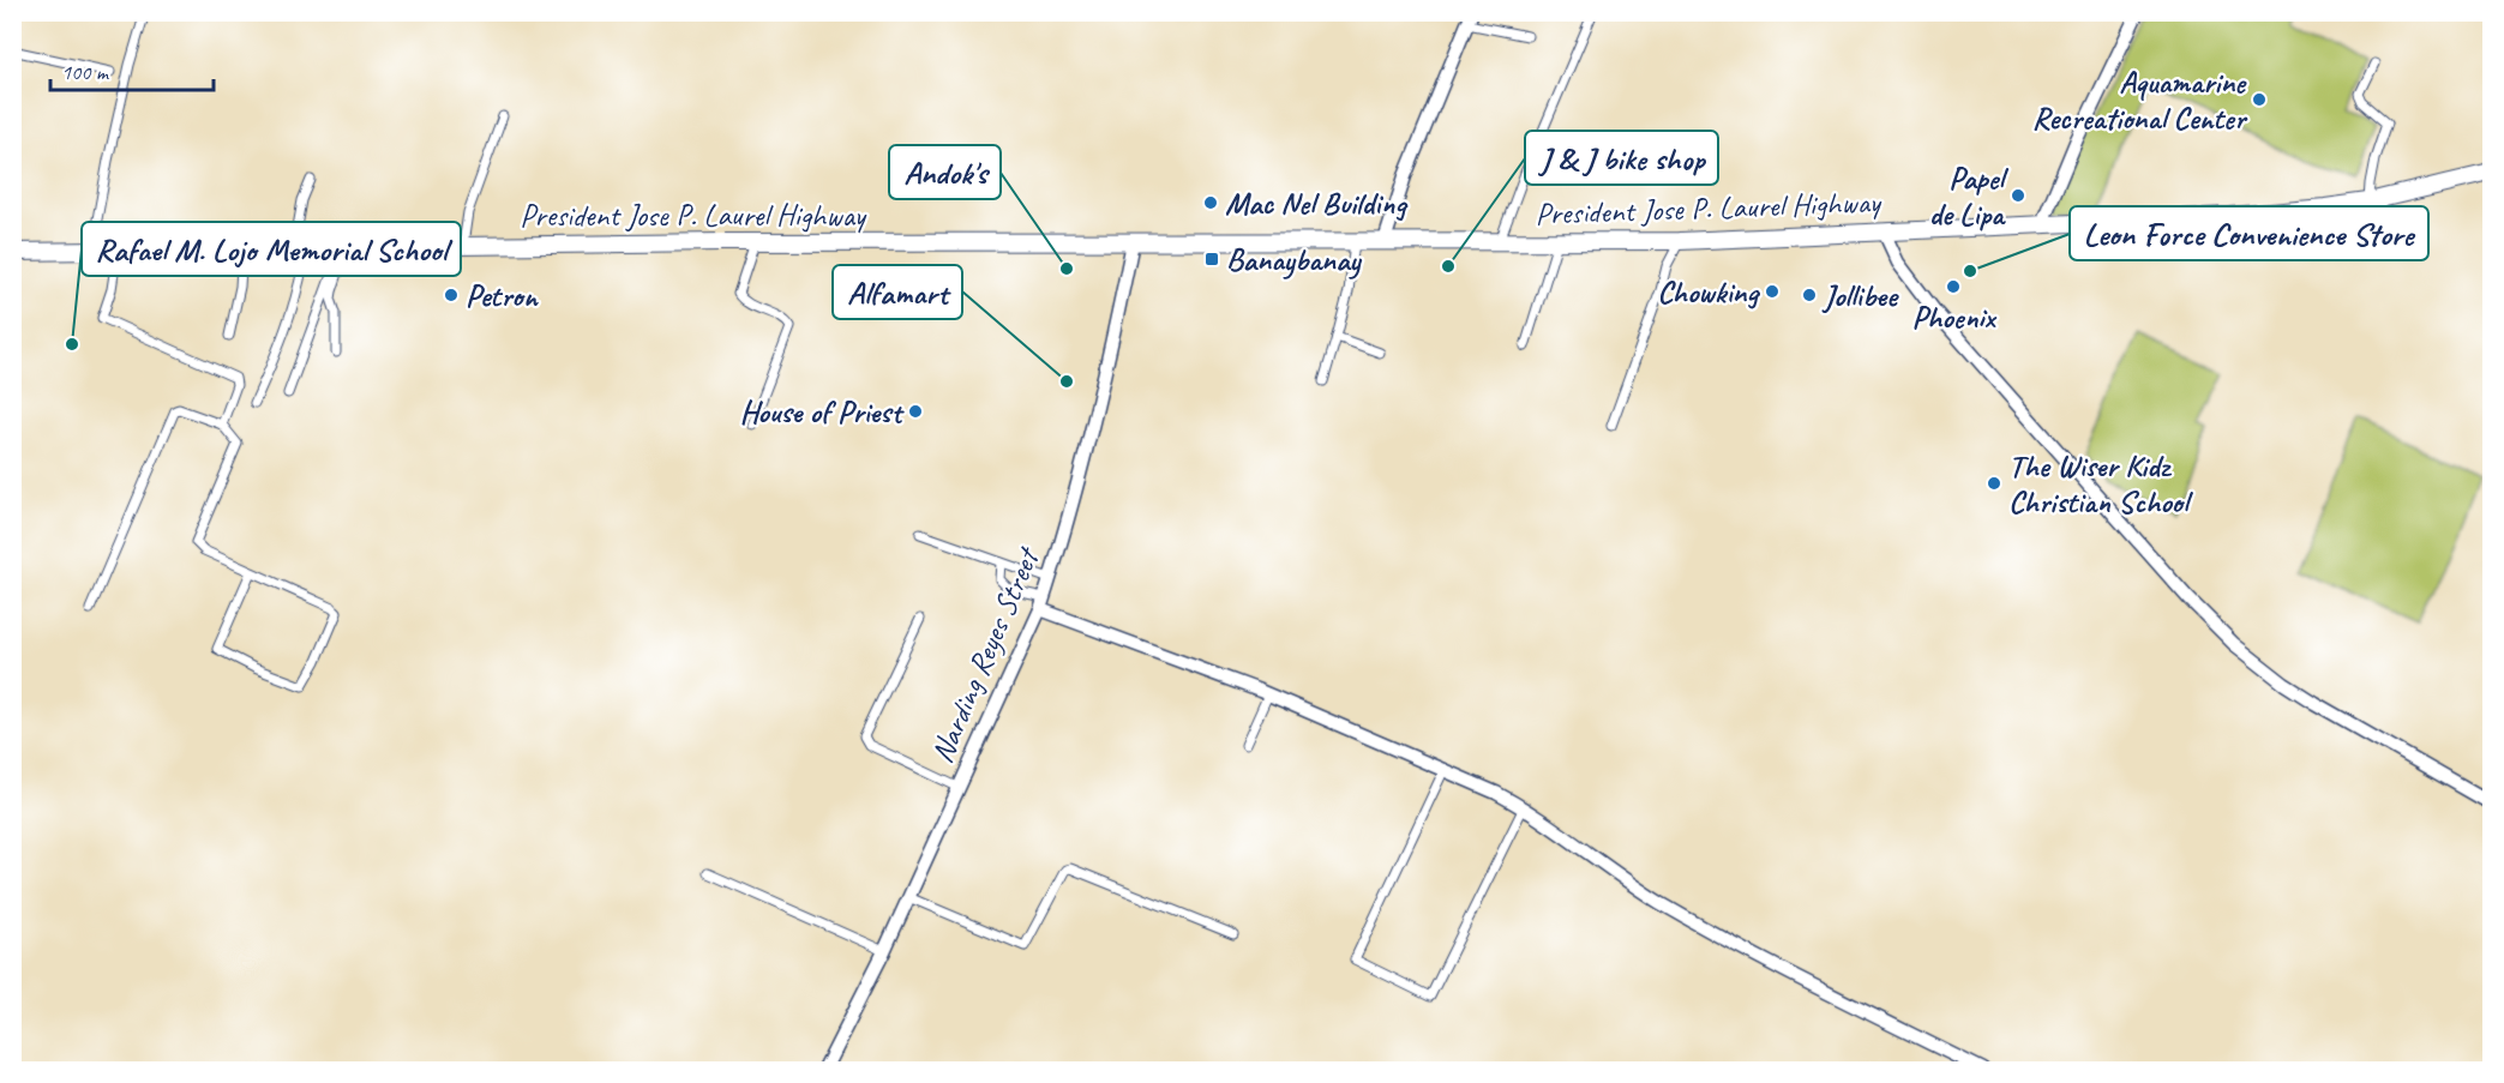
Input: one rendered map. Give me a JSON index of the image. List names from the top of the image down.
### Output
{
  "streets": {
    "highway": ["President Jose P. Laurel Highway"],
    "street": ["Narding Reyes Street"]
  },
  "crossings": [
    ["President Jose P. Laurel Highway", "Narding Reyes Street"]
  ],
  "places": {
    "other": [
      "Aquamarine Recreational Center",
      "Papel de Lipa",
      "Mac Nel Building",
      "J & J bike shop",
      "Andok's",
      "Leon Force Convenience Store",
      "Phoenix",
      "Chowking",
      "Petron",
      "Jollibee",
      "Rafael M. Lojo Memorial School",
      "Alfamart",
      "House of Priest",
      "The Wiser Kidz Christian School"
    ],
    "transit": ["Banaybanay"]
  },
  "scale_bar": "100 m"
}
